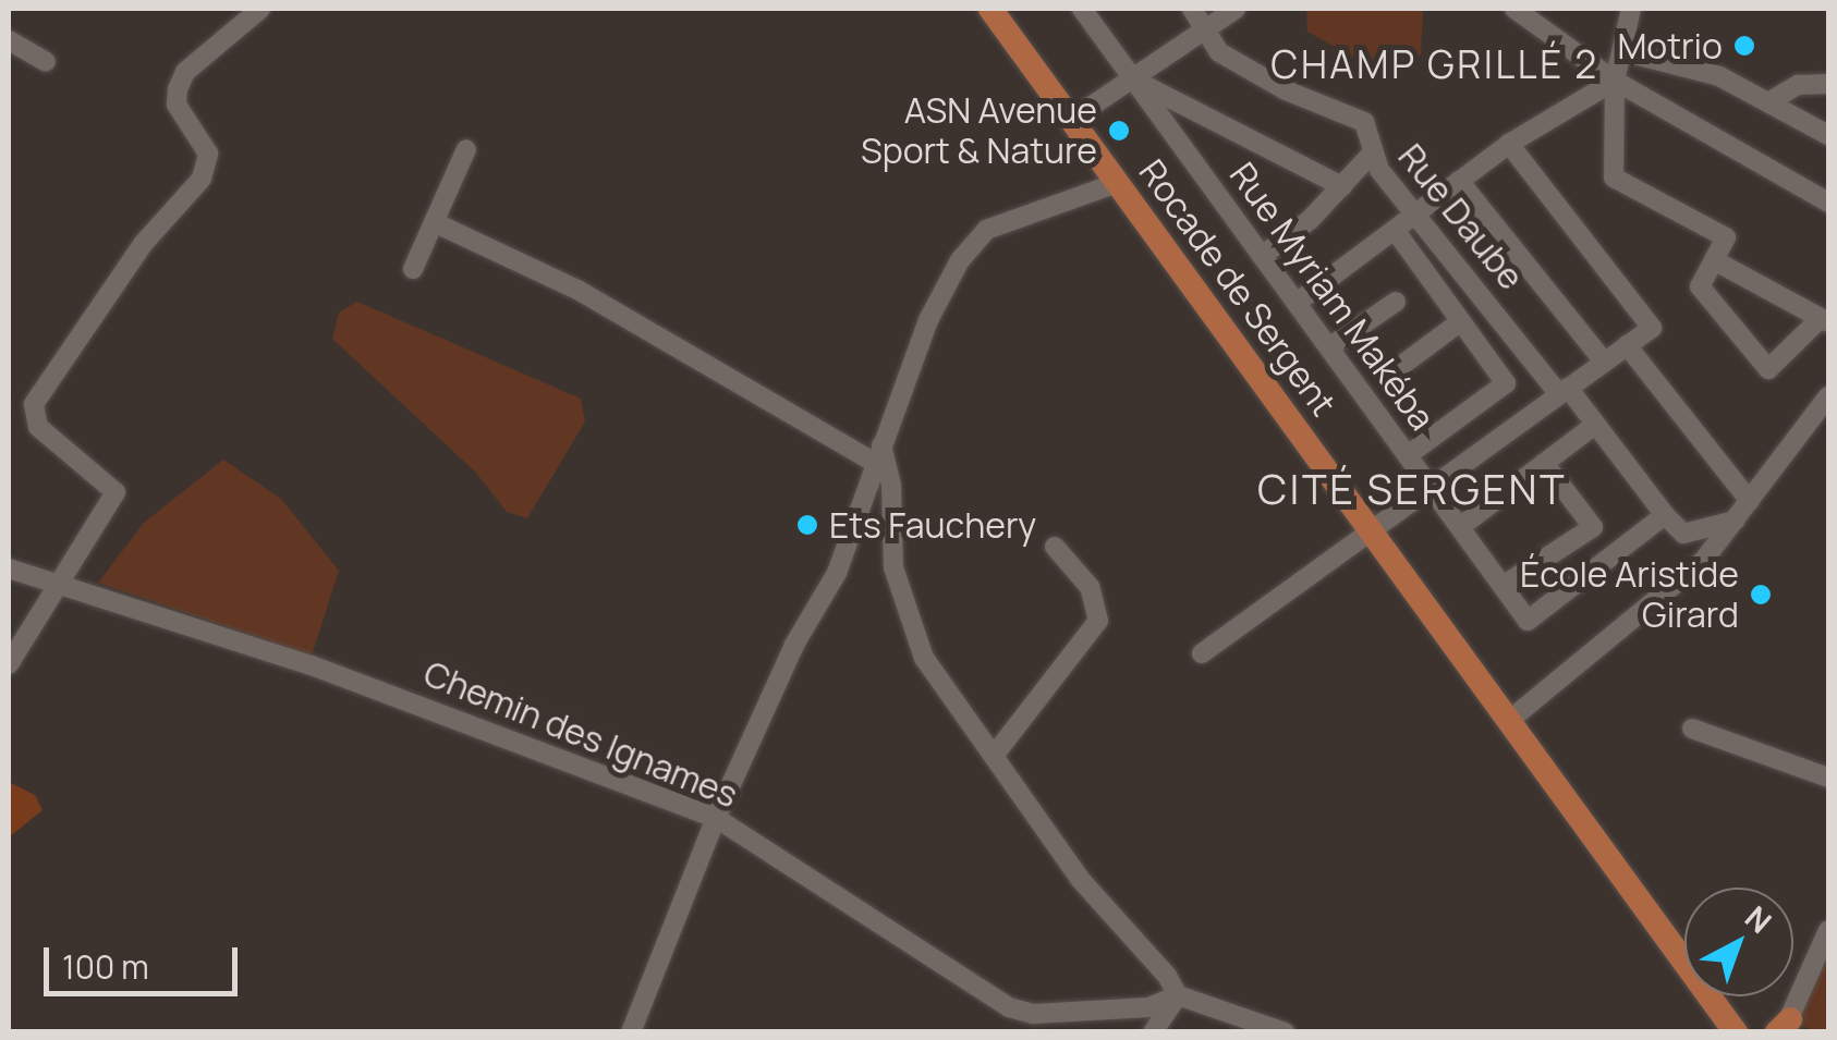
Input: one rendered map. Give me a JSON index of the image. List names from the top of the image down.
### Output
{
  "streets": {
    "main road": ["Rocade de Sergent"],
    "street": ["Rue Daube", "Rue Myriam Makéba", "Chemin des Ignames"]
  },
  "crossings": [
    ["Rue Daube", "Rue Myriam Makéba"]
  ],
  "districts": ["CHAMP GRILLÉ 2", "CITÉ SERGENT"],
  "places": [
    "Motrio",
    "ASN Avenue Sport & Nature",
    "Ets Fauchery",
    "École Aristide Girard"
  ],
  "scale_bar": "100 m",
  "north": "top right"
}
